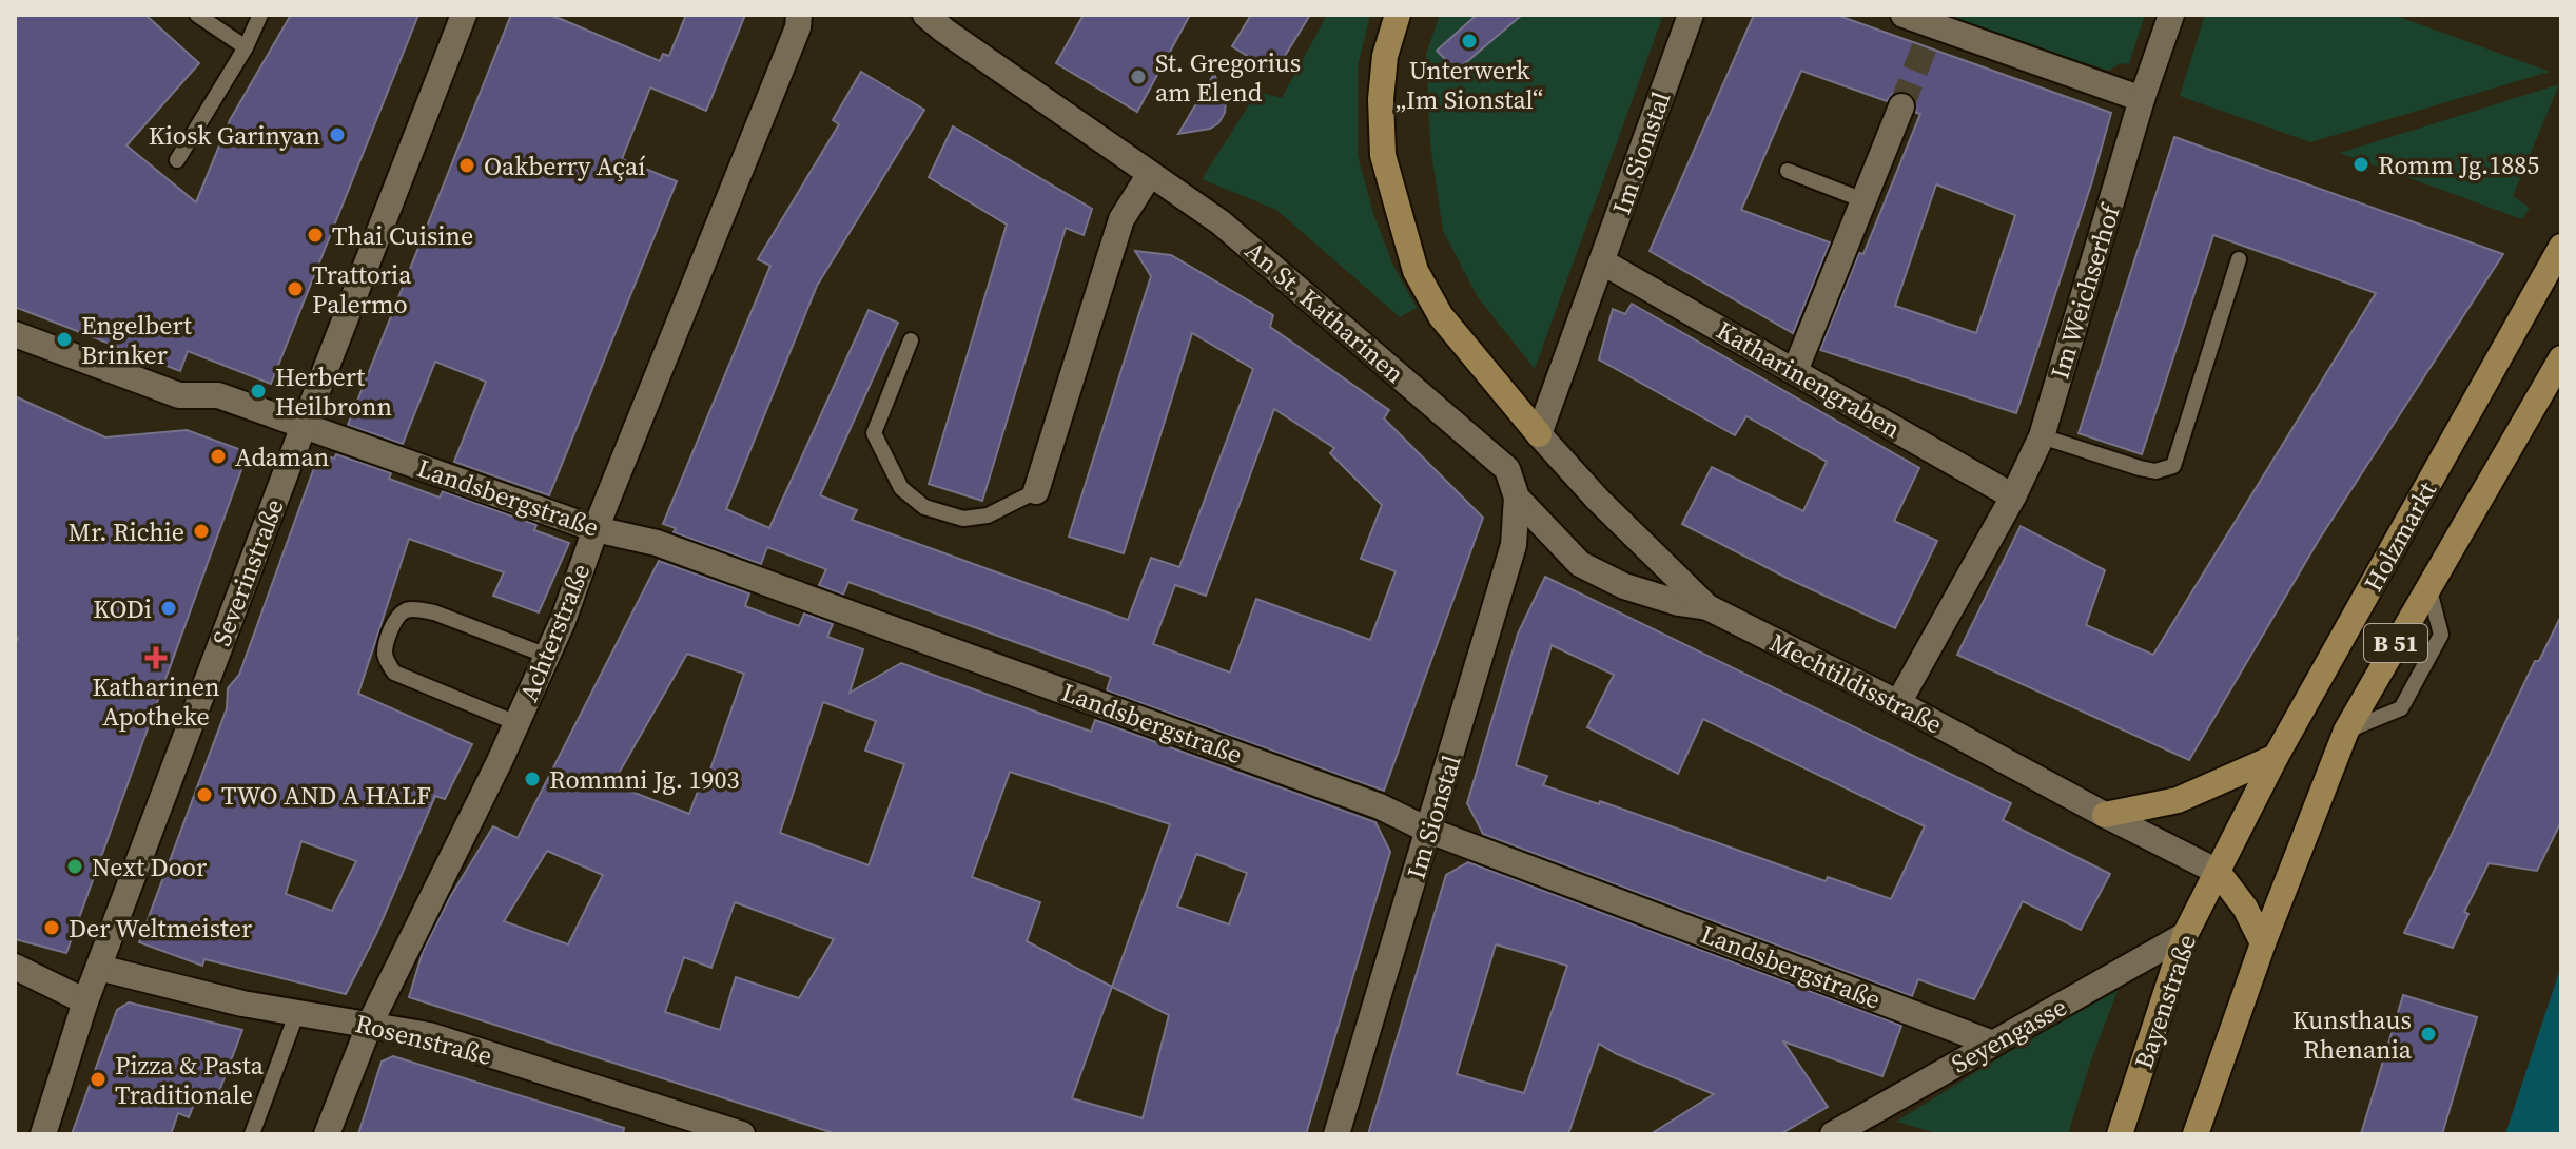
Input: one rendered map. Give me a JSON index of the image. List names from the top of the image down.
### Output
{
  "streets": {
    "main road": ["Holzmarkt", "B 51", "Bayenstraße"],
    "street": [
      "Im Sionstal",
      "Im Weichserhof",
      "An St. Katharinen",
      "Katharinengraben",
      "Landsbergstraße",
      "Severinstraße",
      "Achterstraße",
      "Mechtildisstraße",
      "Seyengasse",
      "Rosenstraße"
    ]
  },
  "crossings": [
    ["Im Sionstal", "An St. Katharinen"],
    ["Im Sionstal", "Katharinengraben"],
    ["Im Sionstal", "Landsbergstraße"],
    ["Im Sionstal", "Mechtildisstraße"],
    ["Im Weichserhof", "Katharinengraben"],
    ["Im Weichserhof", "Mechtildisstraße"],
    ["An St. Katharinen", "Mechtildisstraße"],
    ["Landsbergstraße", "Severinstraße"],
    ["Landsbergstraße", "Achterstraße"],
    ["Landsbergstraße", "Seyengasse"],
    ["Holzmarkt", "B 51"],
    ["Holzmarkt", "Mechtildisstraße"],
    ["Holzmarkt", "Bayenstraße"],
    ["Severinstraße", "Rosenstraße"],
    ["Achterstraße", "Rosenstraße"],
    ["Mechtildisstraße", "Bayenstraße"],
    ["Bayenstraße", "Seyengasse"]
  ],
  "places": {
    "other": [
      "Unterwerk „Im Sionstal“",
      "St. Gregorius am Elend",
      "Kiosk Garinyan",
      "Romm Jg.1885",
      "Oakberry Açaí",
      "Thai Cuisine",
      "Trattoria Palermo",
      "Engelbert Brinker",
      "Herbert Heilbronn",
      "Adaman",
      "Mr. Richie",
      "KODi",
      "Rommni Jg. 1903",
      "TWO AND A HALF",
      "Next Door",
      "Der Weltmeister",
      "Kunsthaus Rhenania",
      "Pizza & Pasta Traditionale"
    ],
    "health": ["Katharinen Apotheke"]
  }
}
